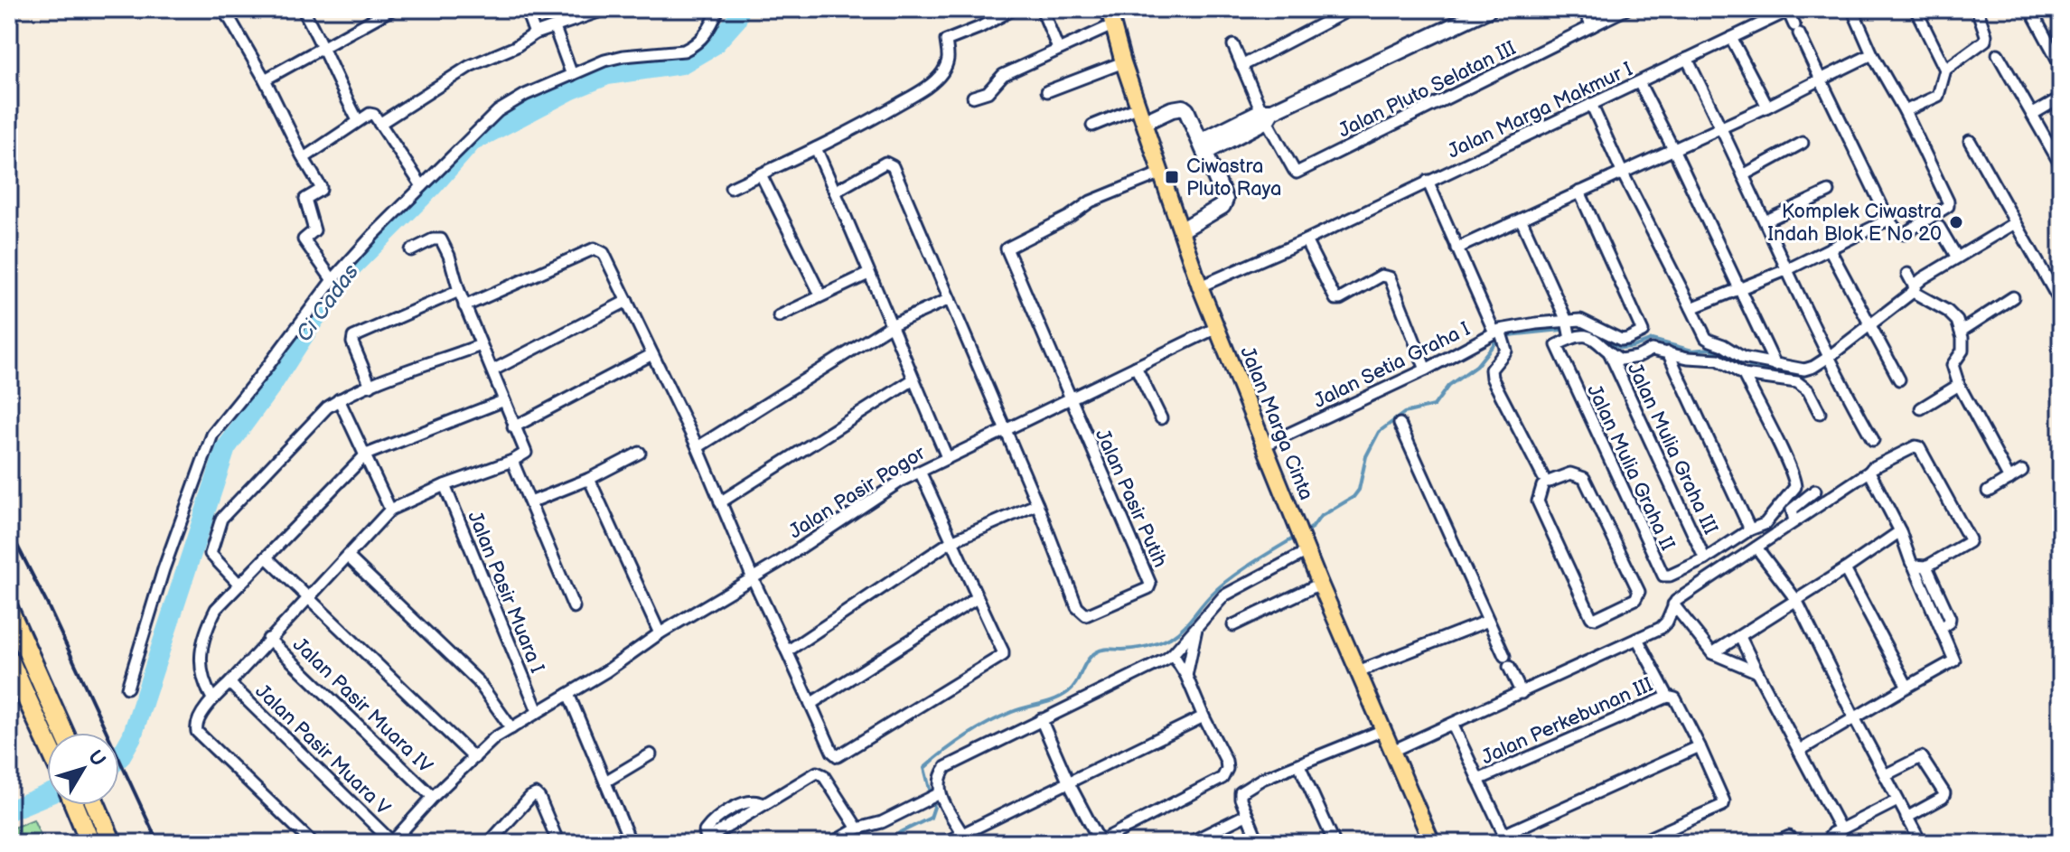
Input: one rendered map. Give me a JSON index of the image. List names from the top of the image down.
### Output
{
  "streets": {
    "main road": ["Jalan Marga Cinta"],
    "street": [
      "Jalan Pluto Selatan III",
      "Jalan Marga Makmur I",
      "Jalan Setia Graha I",
      "Jalan Mulia Graha III",
      "Jalan Mulia Graha II",
      "Jalan Pasir Pogor",
      "Jalan Pasir Putih",
      "Jalan Pasir Muara I",
      "Jalan Pasir Muara IV",
      "Jalan Perkebunan III",
      "Jalan Pasir Muara V"
    ]
  },
  "crossings": [
    ["Jalan Marga Makmur I", "Jalan Marga Cinta"],
    ["Jalan Setia Graha I", "Jalan Marga Cinta"],
    ["Jalan Marga Cinta", "Jalan Pasir Pogor"],
    ["Jalan Mulia Graha III", "Jalan Mulia Graha II"],
    ["Jalan Pasir Pogor", "Jalan Pasir Putih"],
    ["Jalan Pasir Pogor", "Jalan Pasir Muara I"],
    ["Jalan Pasir Pogor", "Jalan Pasir Muara IV"],
    ["Jalan Pasir Pogor", "Jalan Pasir Muara V"]
  ],
  "water": ["Ci Cadas"],
  "places": {
    "transit": ["Ciwastra Pluto Raya"],
    "other": ["Komplek Ciwastra Indah Blok E No 20"]
  },
  "north": "top right"
}
